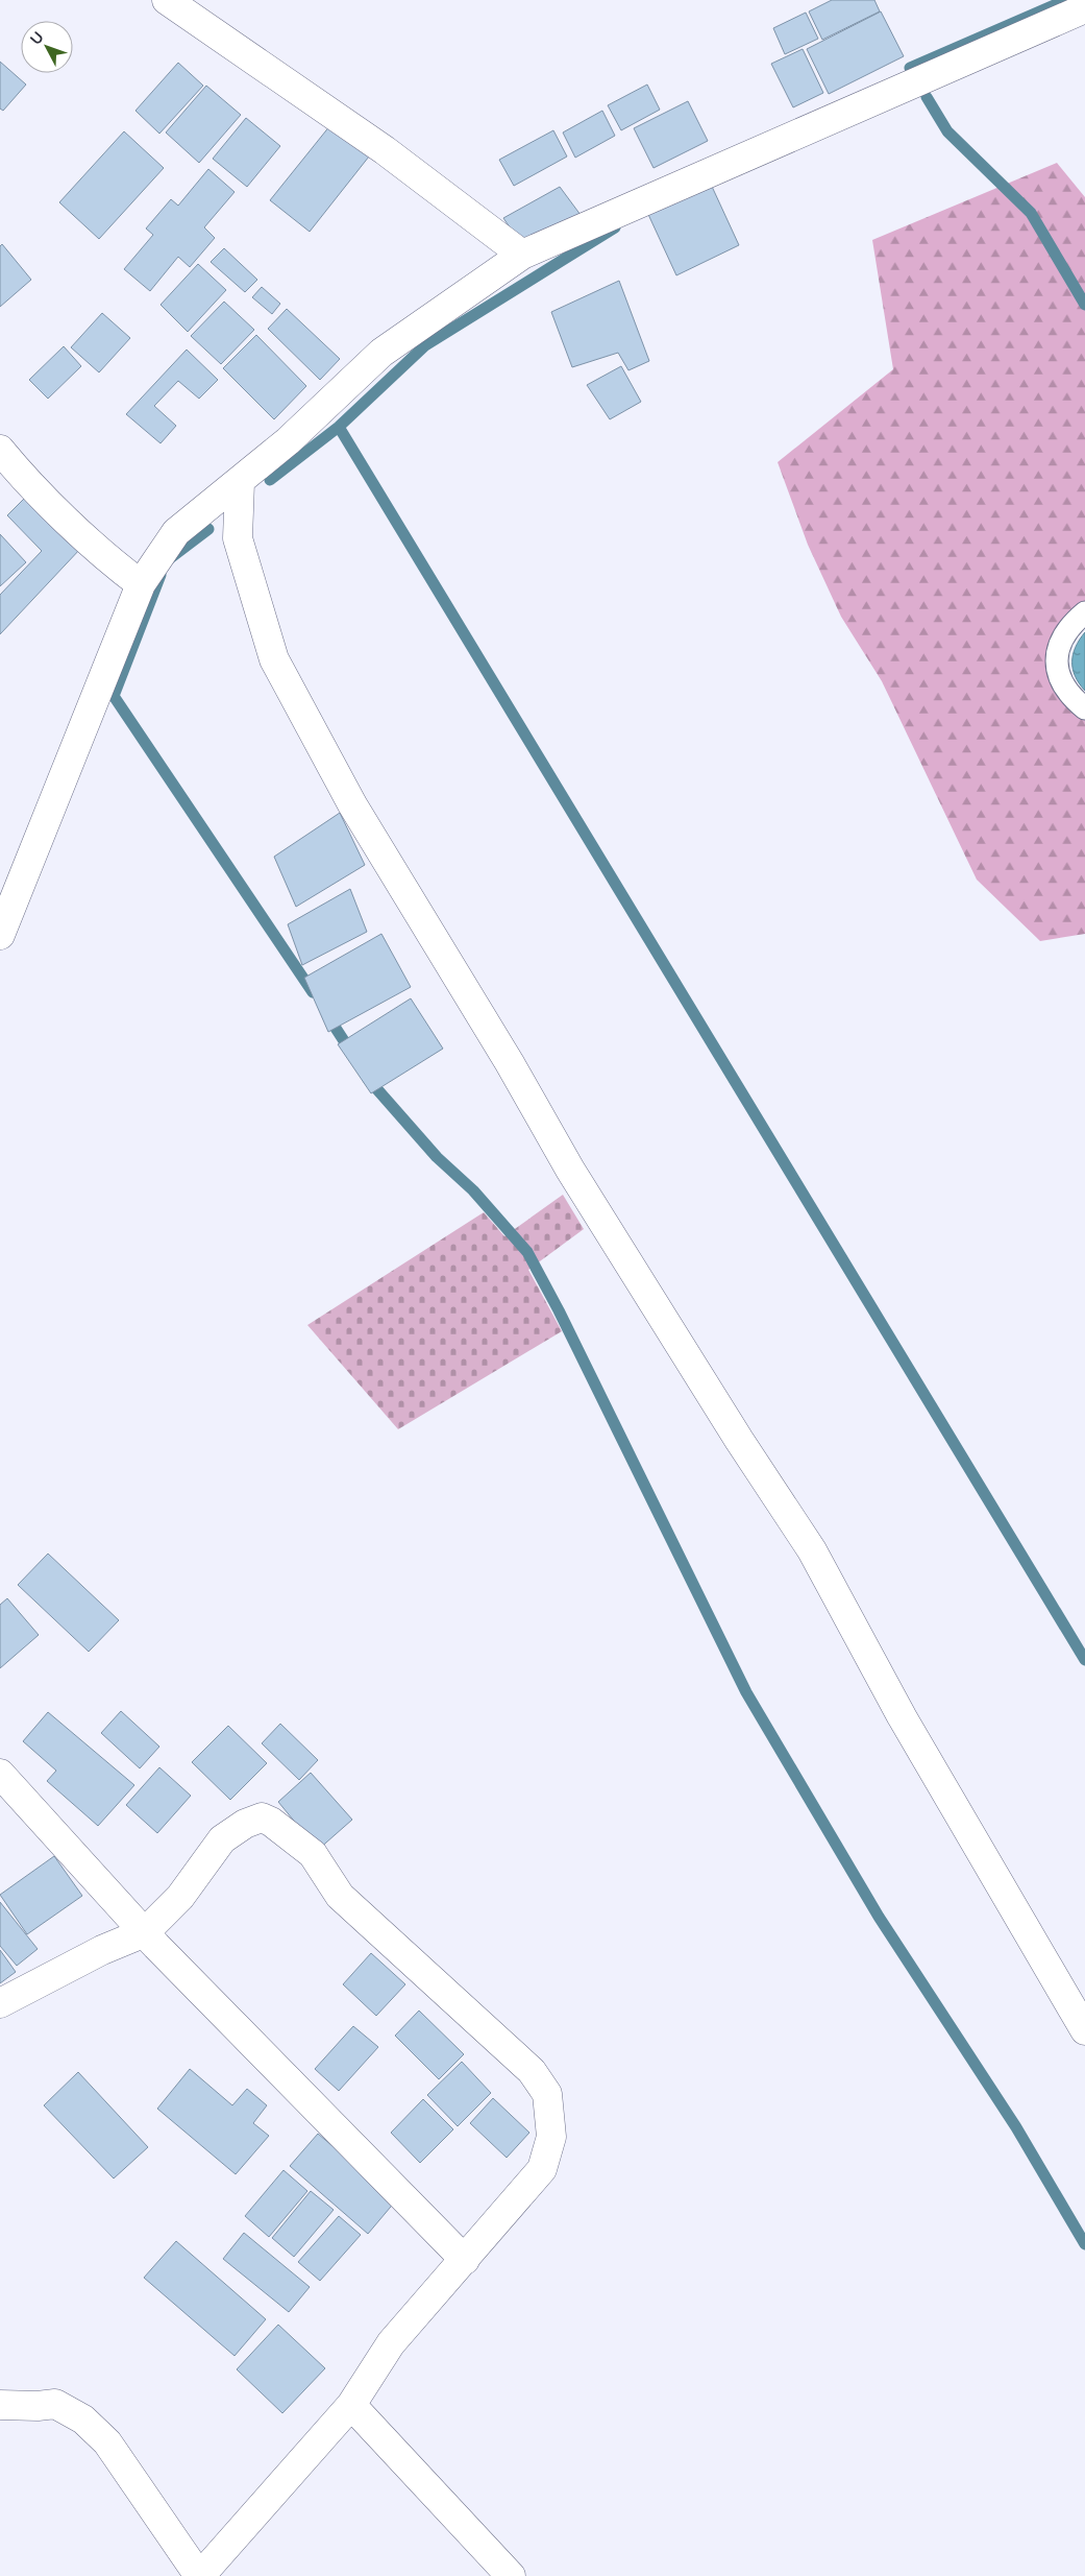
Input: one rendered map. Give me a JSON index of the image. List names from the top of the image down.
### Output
{
  "north": "top left"
}
